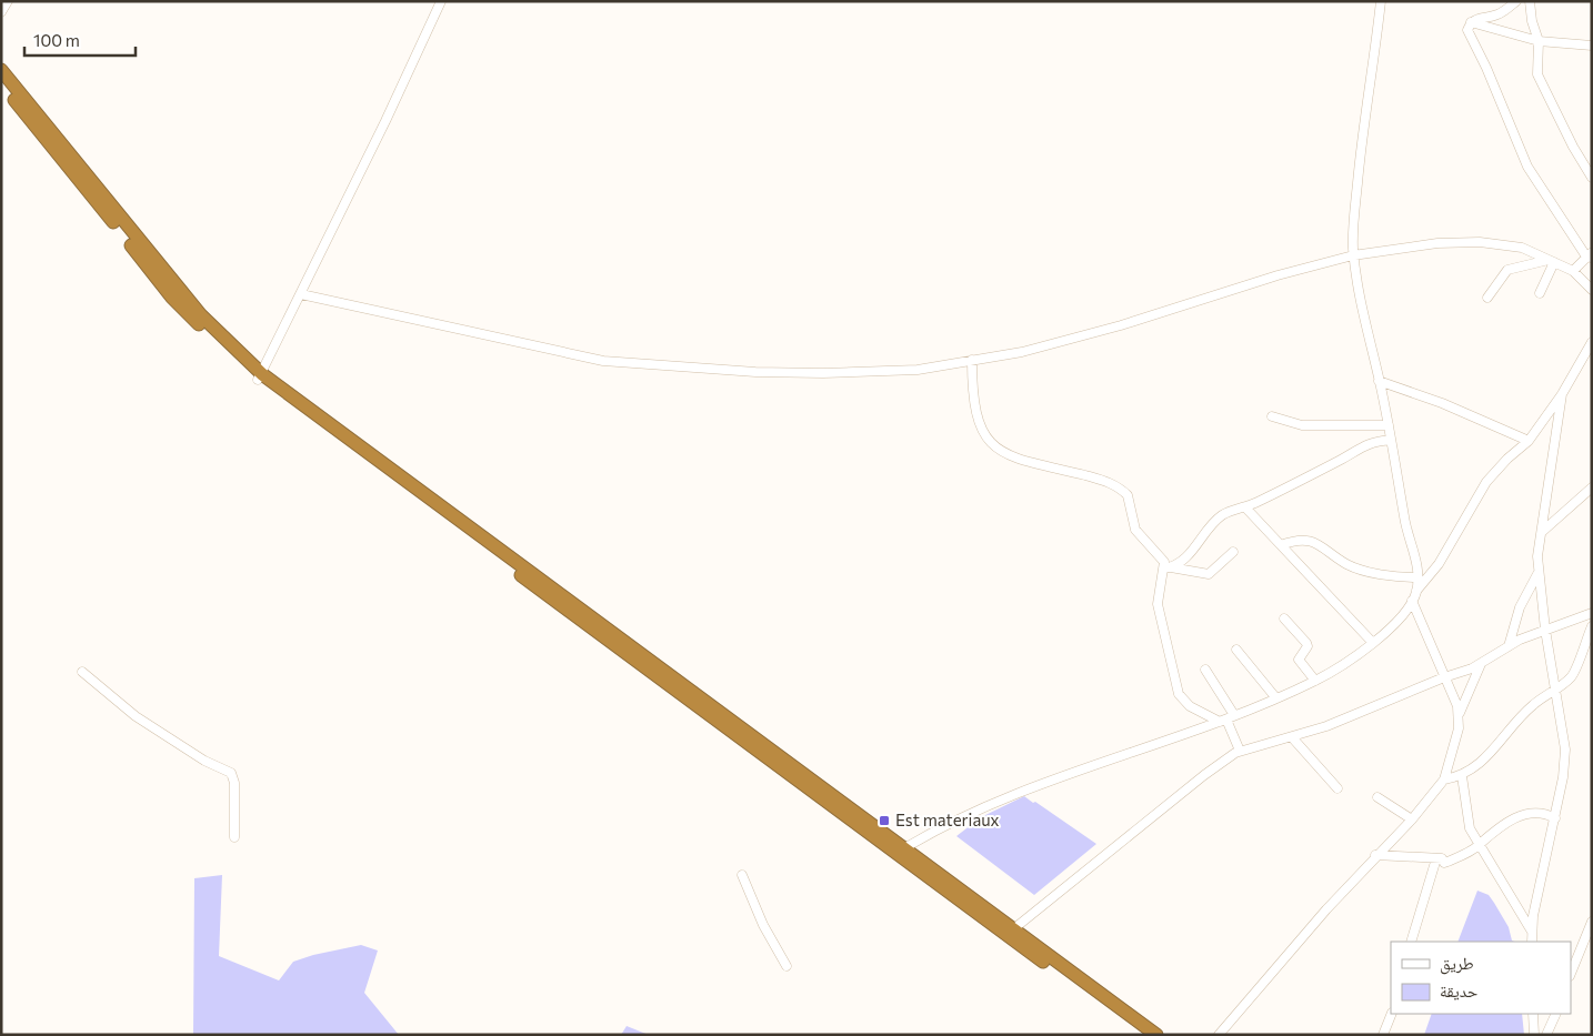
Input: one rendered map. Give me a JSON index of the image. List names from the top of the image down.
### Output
{
  "places": {
    "transit": ["Est materiaux"]
  },
  "legend": ["طريق", "حديقة"],
  "scale_bar": "100 m"
}
